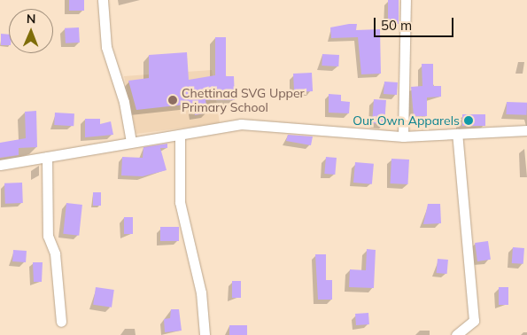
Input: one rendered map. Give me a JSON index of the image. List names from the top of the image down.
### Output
{
  "places": ["Chettinad SVG Upper Primary School", "Our Own Apparels"],
  "scale_bar": "50 m",
  "north": "top"
}
